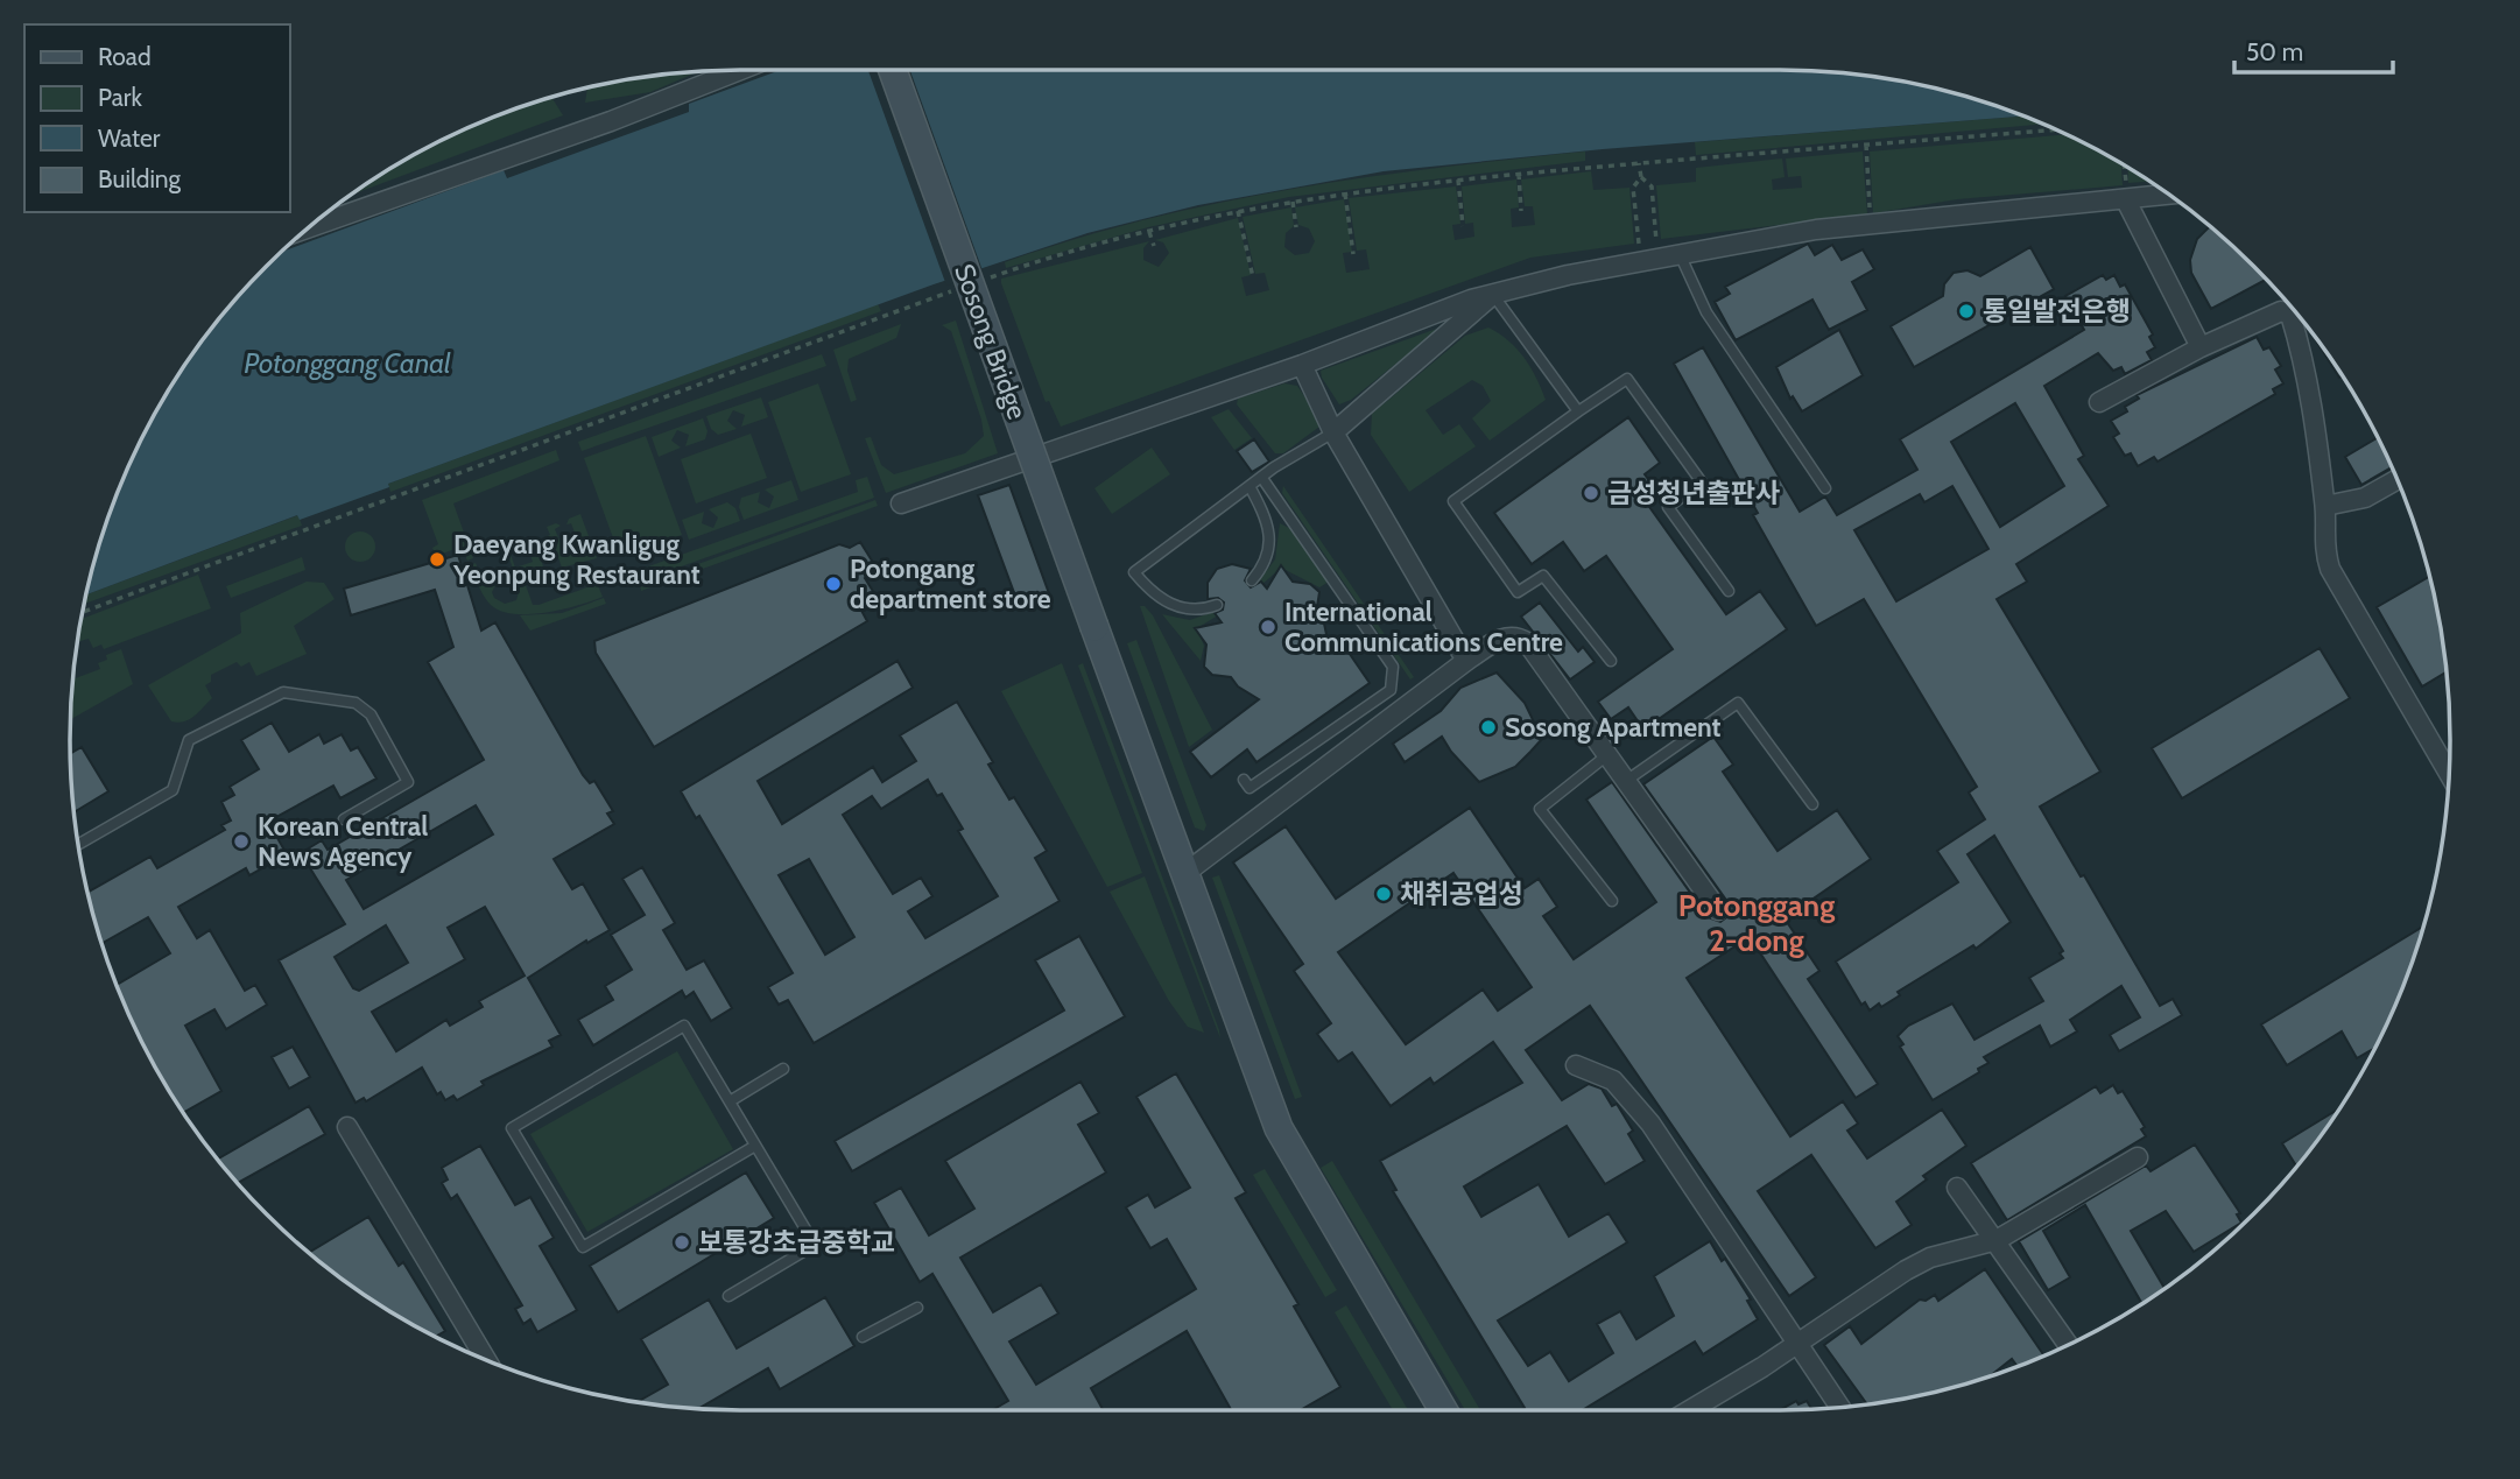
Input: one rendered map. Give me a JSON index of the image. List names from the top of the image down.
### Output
{
  "streets": {
    "street": ["Sosong Bridge"]
  },
  "districts": ["Potonggang 2-dong"],
  "water": ["Potonggang Canal"],
  "places": [
    "통일발전은행",
    "금성청년출판사",
    "Daeyang Kwanligug Yeonpung Restaurant",
    "Potongang department store",
    "International Communications Centre",
    "Sosong Apartment",
    "Korean Central News Agency",
    "채취공업성",
    "보통강초급중학교"
  ],
  "legend": [
    "Road",
    "Park",
    "Water",
    "Building"
  ],
  "scale_bar": "50 m"
}
